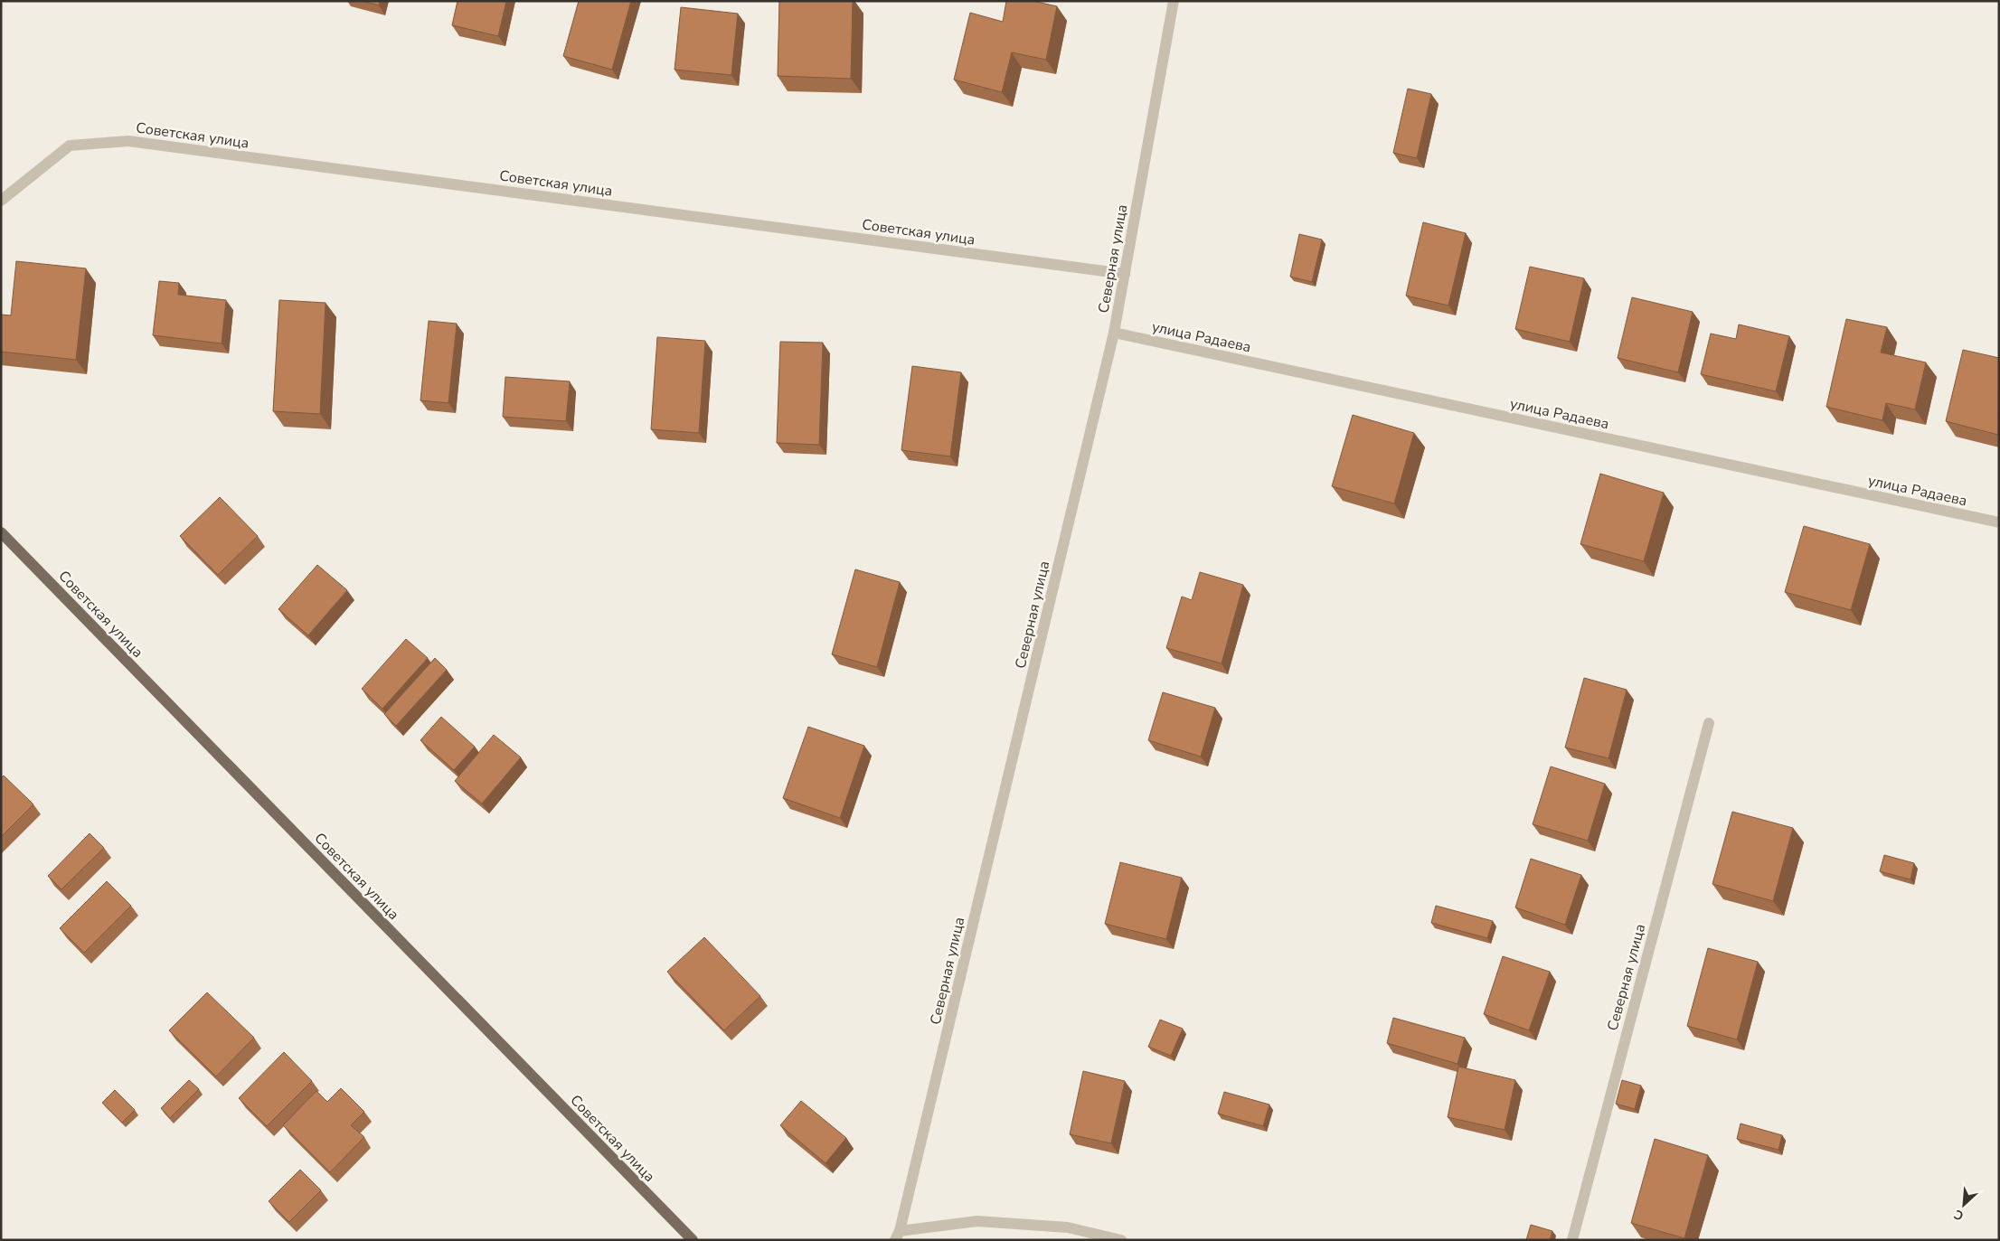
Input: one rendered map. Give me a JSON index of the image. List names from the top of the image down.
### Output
{
  "streets": {
    "main road": ["Советская улица"],
    "street": ["Северная улица", "улица Радаева"]
  },
  "crossings": [
    ["Советская улица", "Северная улица"],
    ["Северная улица", "улица Радаева"]
  ],
  "north": "bottom left"
}
